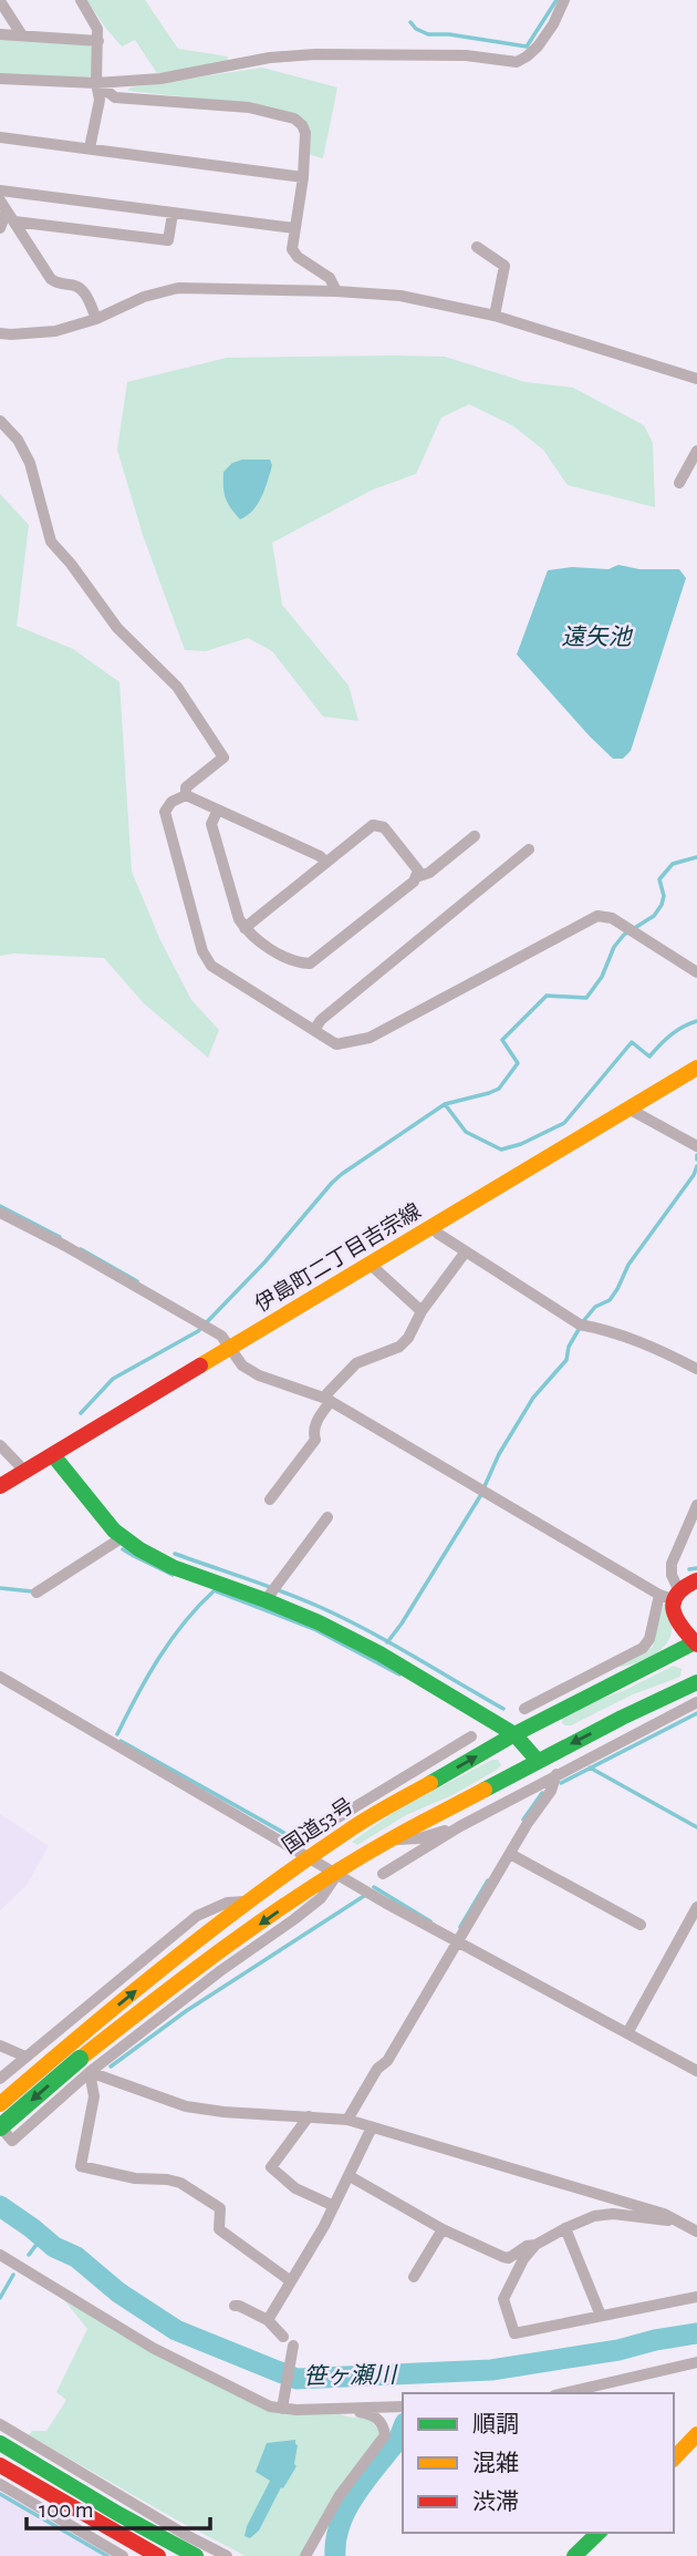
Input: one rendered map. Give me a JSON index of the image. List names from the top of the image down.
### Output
{
  "streets": {
    "main road": ["伊島町二丁目吉宗線", "国道53号"]
  },
  "water": ["遠矢池", "笹ヶ瀬川"],
  "legend": ["順調", "混雑", "渋滞"],
  "scale_bar": "100 m"
}
